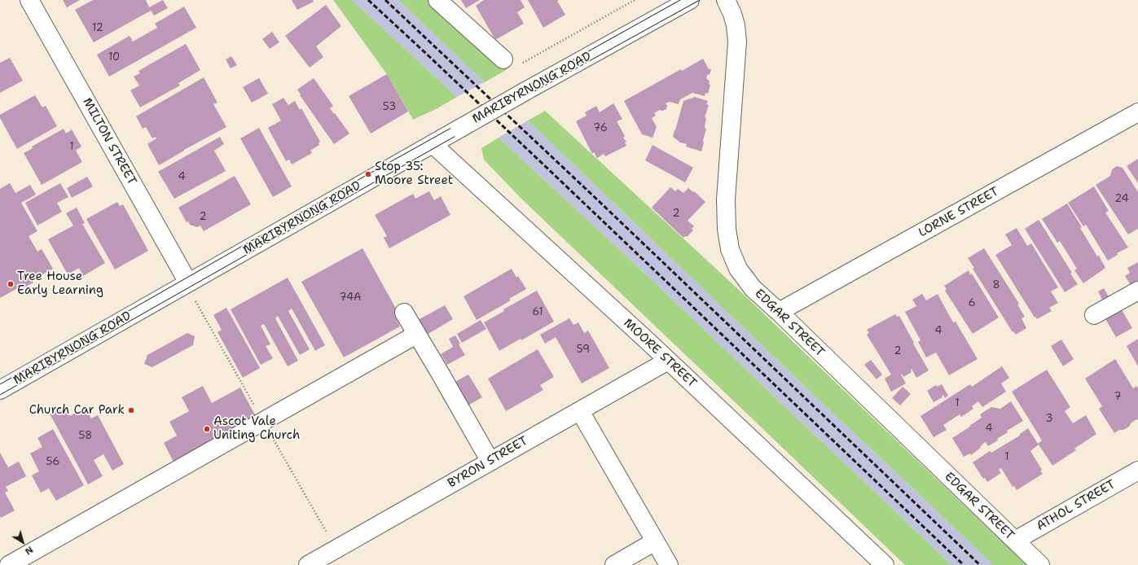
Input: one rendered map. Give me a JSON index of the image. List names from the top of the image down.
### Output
{
  "streets": {
    "street": [
      "MARIBYRNONG ROAD",
      "MILTON STREET",
      "LORNE STREET",
      "EDGAR STREET",
      "MOORE STREET",
      "BYRON STREET",
      "ATHOL STREET"
    ]
  },
  "crossings": [
    ["MARIBYRNONG ROAD", "MILTON STREET"],
    ["MARIBYRNONG ROAD", "MOORE STREET"],
    ["LORNE STREET", "EDGAR STREET"],
    ["EDGAR STREET", "ATHOL STREET"],
    ["MOORE STREET", "BYRON STREET"]
  ],
  "places": [
    "Stop 35: Moore Street",
    "Tree House Early Learning",
    "Church Car Park",
    "Ascot Vale Uniting Church"
  ],
  "house_numbers": [
    "12",
    "10",
    "53",
    "76",
    "1",
    "4",
    "24",
    "2",
    "2",
    "8",
    "74A",
    "6",
    "61",
    "4",
    "59",
    "2",
    "7",
    "1",
    "3",
    "4",
    "58",
    "1",
    "56"
  ],
  "north": "bottom right"
}
